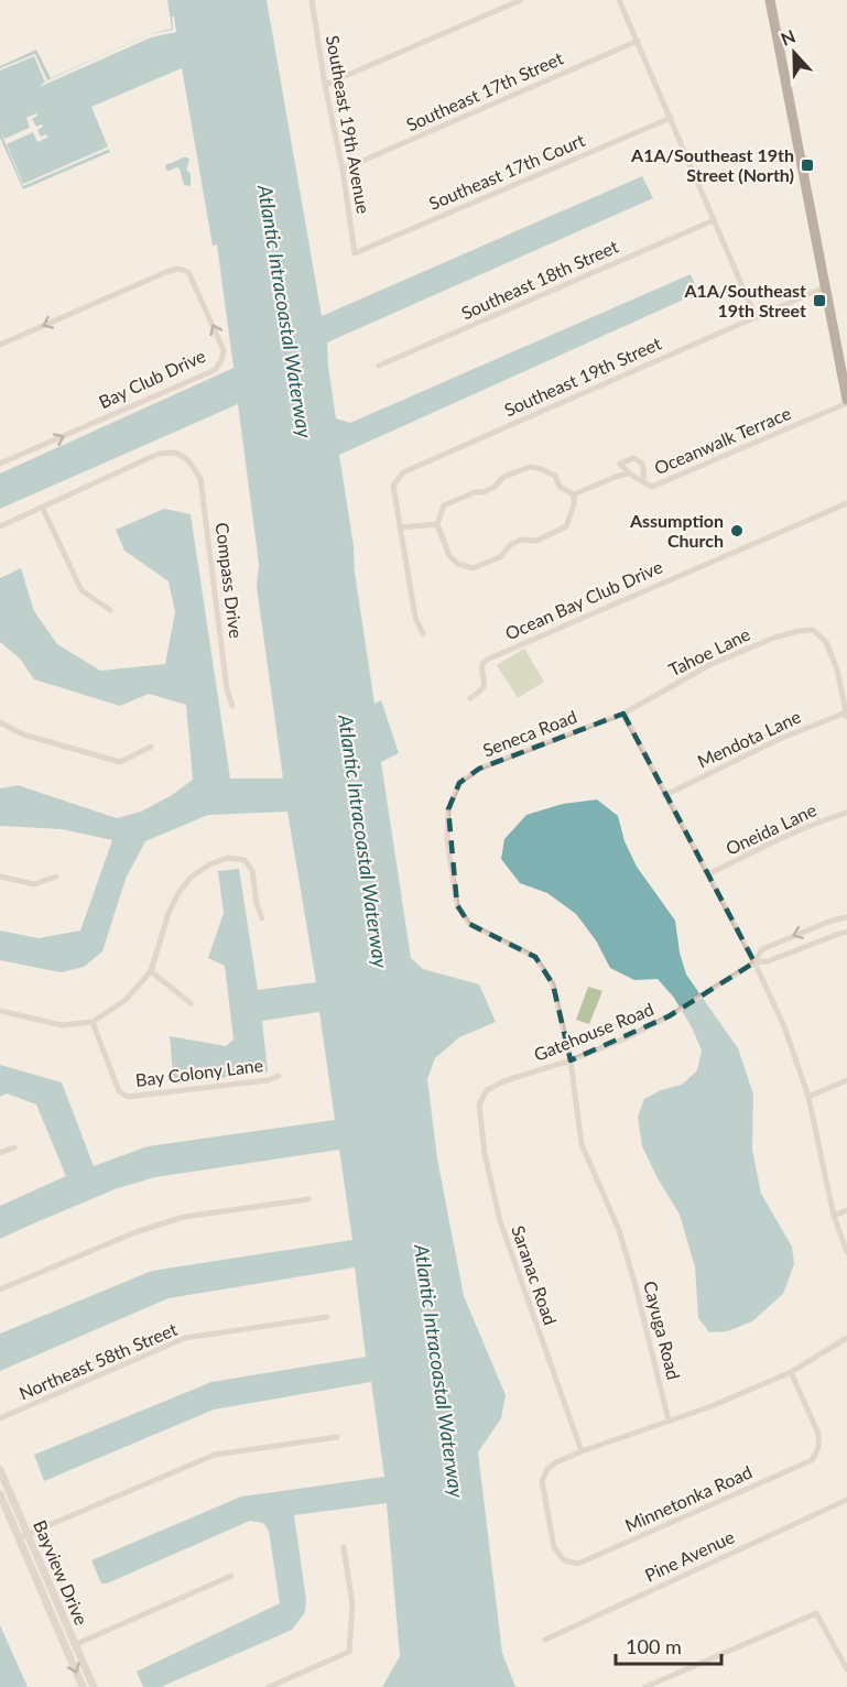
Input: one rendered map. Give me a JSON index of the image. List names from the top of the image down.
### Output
{
  "streets": {
    "street": [
      "Southeast 17th Street",
      "Southeast 19th Avenue",
      "Southeast 17th Court",
      "Southeast 18th Street",
      "Southeast 19th Street",
      "Bay Club Drive",
      "Oceanwalk Terrace",
      "Compass Drive",
      "Ocean Bay Club Drive",
      "Tahoe Lane",
      "Seneca Road",
      "Mendota Lane",
      "Oneida Lane",
      "Gatehouse Road",
      "Bay Colony Lane",
      "Saranac Road",
      "Cayuga Road",
      "Northeast 58th Street",
      "Minnetonka Road",
      "Pine Avenue",
      "Bayview Drive"
    ]
  },
  "crossings": [
    ["Southeast 17th Street", "Southeast 19th Avenue"],
    ["Southeast 19th Avenue", "Southeast 17th Court"],
    ["Tahoe Lane", "Seneca Road"],
    ["Tahoe Lane", "Mendota Lane"],
    ["Seneca Road", "Gatehouse Road"],
    ["Seneca Road", "Cayuga Road"],
    ["Gatehouse Road", "Saranac Road"],
    ["Gatehouse Road", "Cayuga Road"],
    ["Saranac Road", "Minnetonka Road"]
  ],
  "water": ["Atlantic Intracoastal Waterway"],
  "places": {
    "transit": ["A1A/Southeast 19th Street (North)", "A1A/Southeast 19th Street"],
    "other": ["Assumption Church"]
  },
  "scale_bar": "100 m",
  "north": "top"
}
